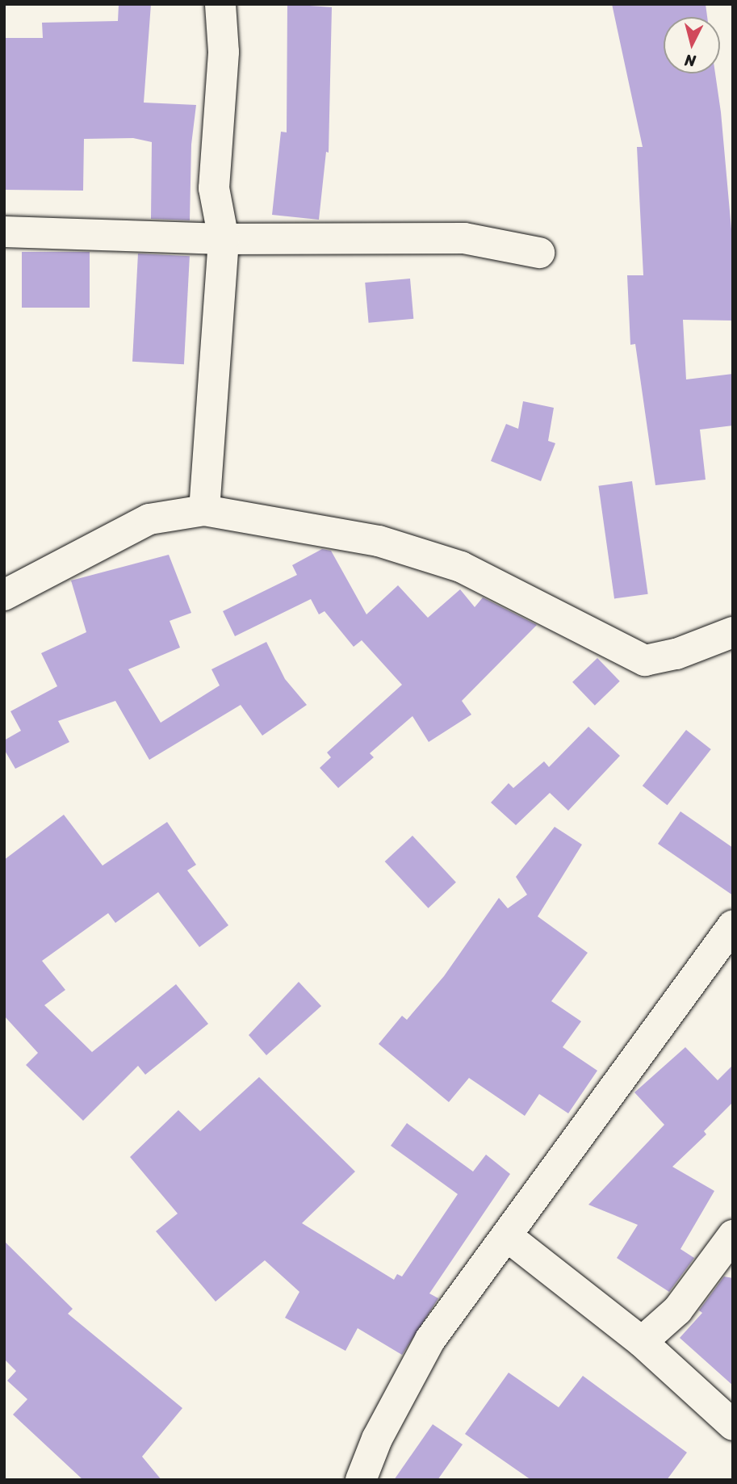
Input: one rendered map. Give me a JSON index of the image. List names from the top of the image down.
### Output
{
  "north": "bottom"
}
